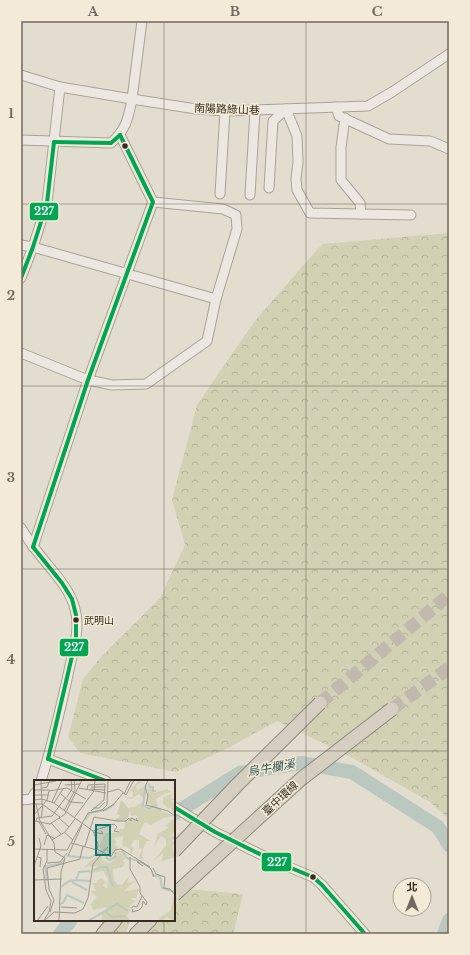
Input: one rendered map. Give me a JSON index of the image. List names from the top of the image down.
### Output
{
  "streets": {
    "highway": ["臺中環線"],
    "street": ["南陽路綠山巷"]
  },
  "water": ["烏牛欄溪"],
  "places": ["武明山"],
  "lines": ["transit line 227"],
  "north": "top",
  "grid": {
    "columns": ["A", "B", "C"],
    "rows": [
      "1",
      "2",
      "3",
      "4",
      "5"
    ]
  }
}
